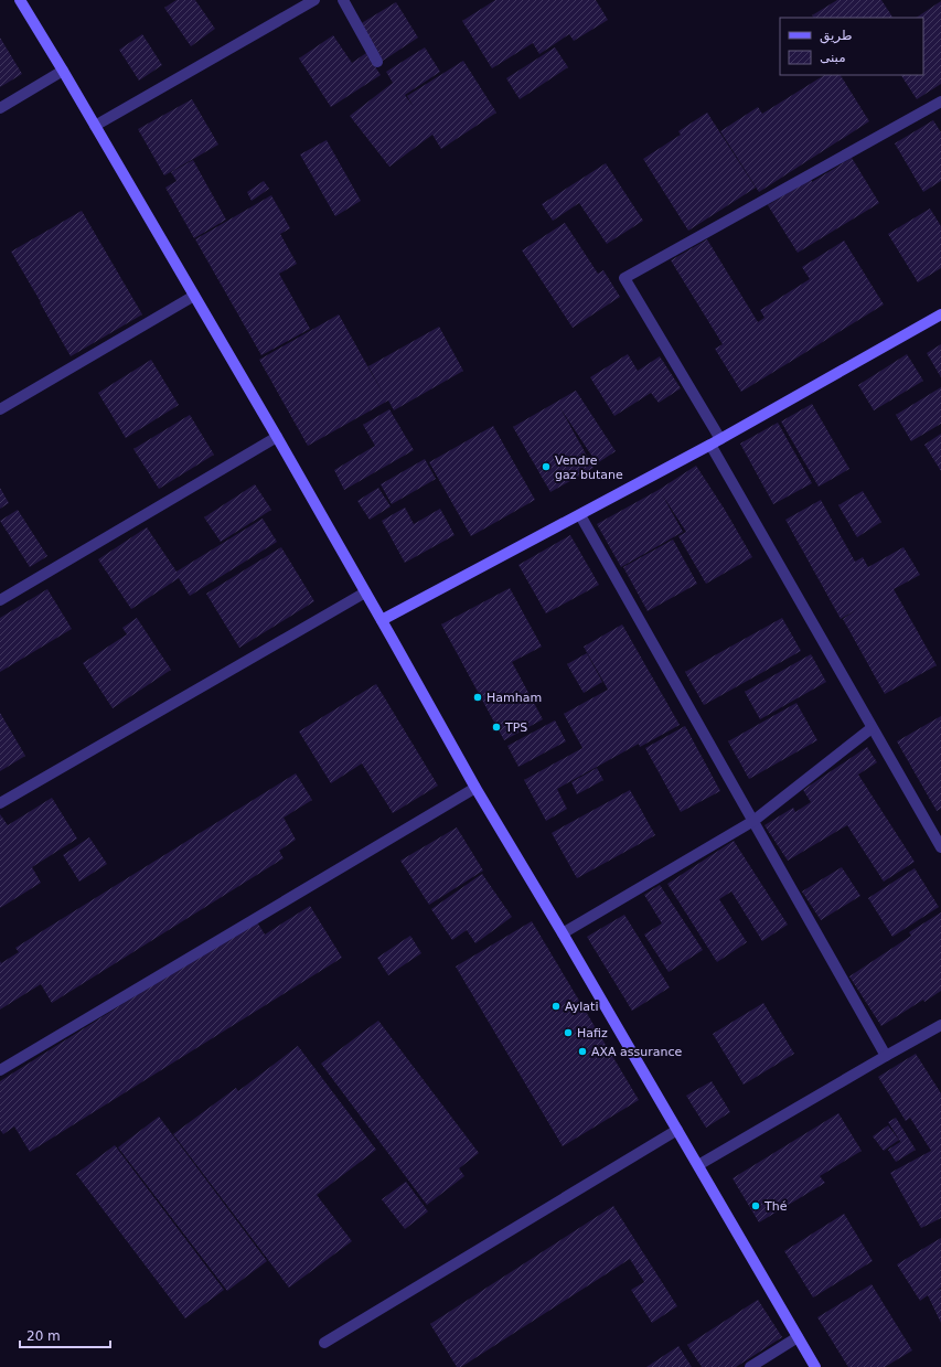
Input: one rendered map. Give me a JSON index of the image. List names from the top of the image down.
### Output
{
  "places": [
    "Vendre gaz butane",
    "Hamham",
    "TPS",
    "Aylati",
    "Hafiz",
    "AXA assurance",
    "Thé"
  ],
  "legend": ["طريق", "مبنى"],
  "scale_bar": "20 m"
}
